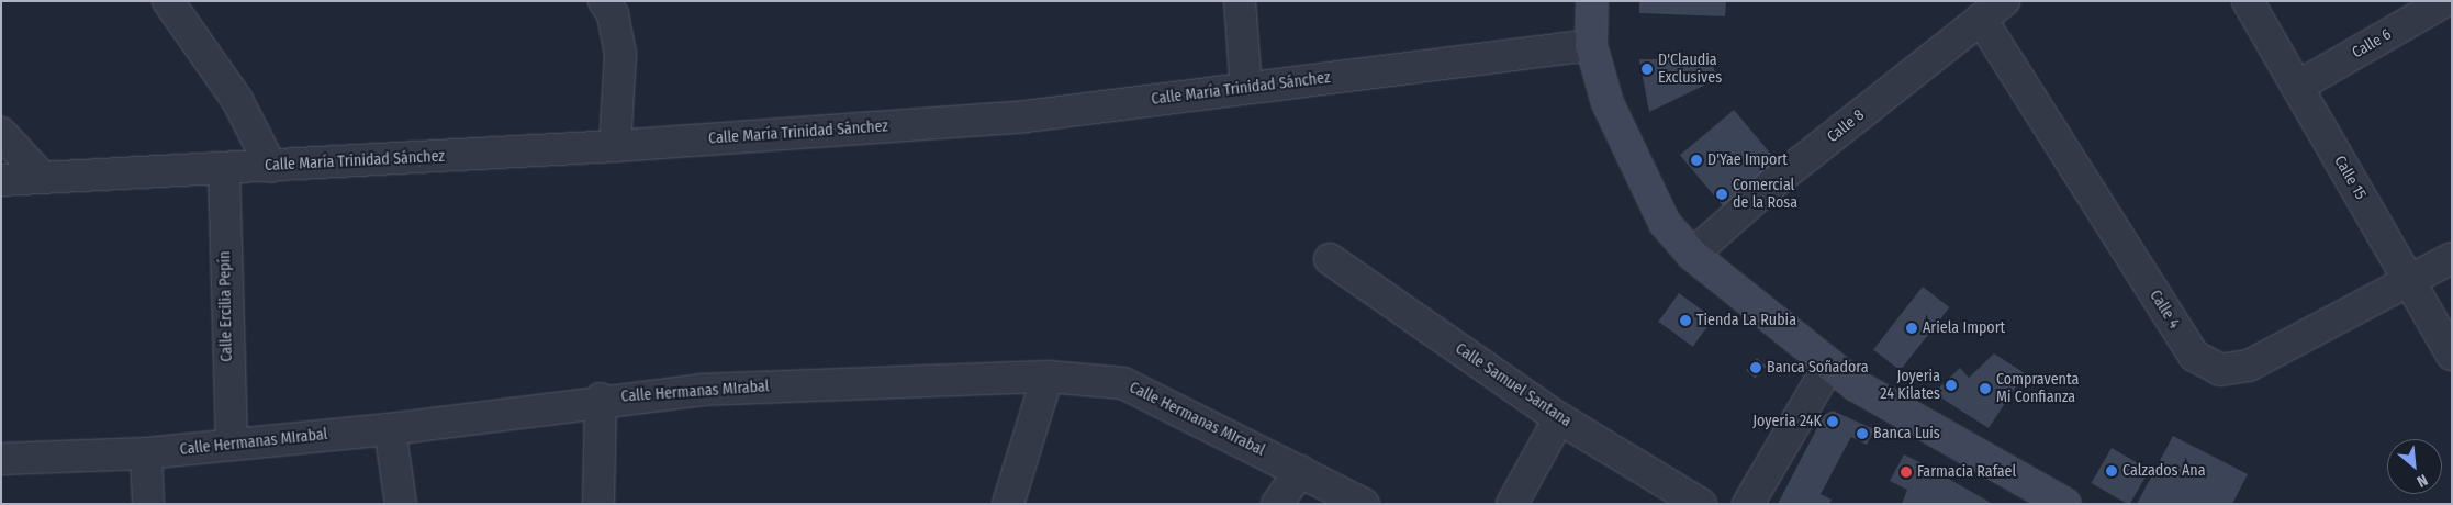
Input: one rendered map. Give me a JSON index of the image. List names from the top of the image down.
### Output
{
  "streets": {
    "street": [
      "Calle 6",
      "Calle María Trinidad Sánchez",
      "Calle 8",
      "Calle 15",
      "Calle Ercilia Pepín",
      "Calle 4",
      "Calle Samuel Santana",
      "Calle Hermanas MIrabal"
    ]
  },
  "crossings": [
    ["Calle 6", "Calle 15"],
    ["Calle María Trinidad Sánchez", "Calle Ercilia Pepín"],
    ["Calle 8", "Calle 4"],
    ["Calle 15", "Calle 4"],
    ["Calle Ercilia Pepín", "Calle Hermanas MIrabal"]
  ],
  "places": [
    "D'Claudia Exclusives",
    "D'Yae Import",
    "Comercial de la Rosa",
    "Tienda La Rubia",
    "Ariela Import",
    "Banca Soñadora",
    "Joyeria 24 Kilates",
    "Compraventa Mi Confianza",
    "Joyeria 24K",
    "Banca Luis",
    "Calzados Ana",
    "Farmacia Rafael"
  ],
  "north": "bottom right"
}
